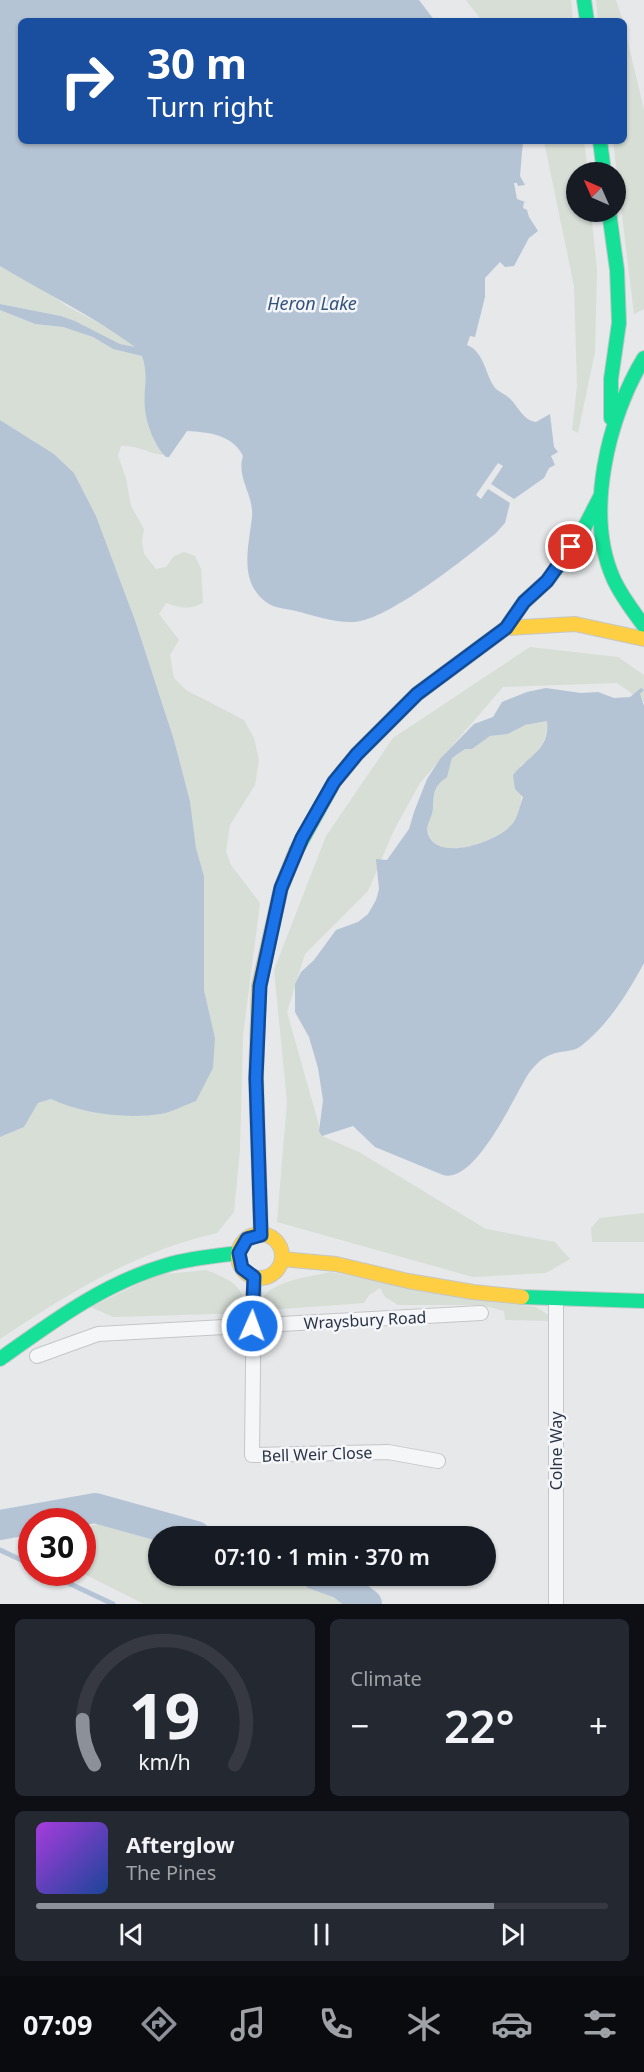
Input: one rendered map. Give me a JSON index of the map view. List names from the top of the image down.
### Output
{
  "streets": {
    "main road": ["Wraysbury Road"],
    "street": ["Colne Way", "Bell Weir Close"]
  },
  "crossings": [
    ["Wraysbury Road", "Colne Way"],
    ["Wraysbury Road", "Bell Weir Close"]
  ],
  "water": ["Heron Lake"],
  "north": "top left",
  "page": {
    "turn": ["30 m", "Turn right"],
    "limit": "30",
    "trip": "07:10 · 1 min · 370 m",
    "tile": "Climate",
    "heat": ["−", "22°", "+"],
    "song": ["Afterglow", "The Pines"],
    "tabs": "07:09",
    "gauge": ["19", "km/h"]
  }
}
